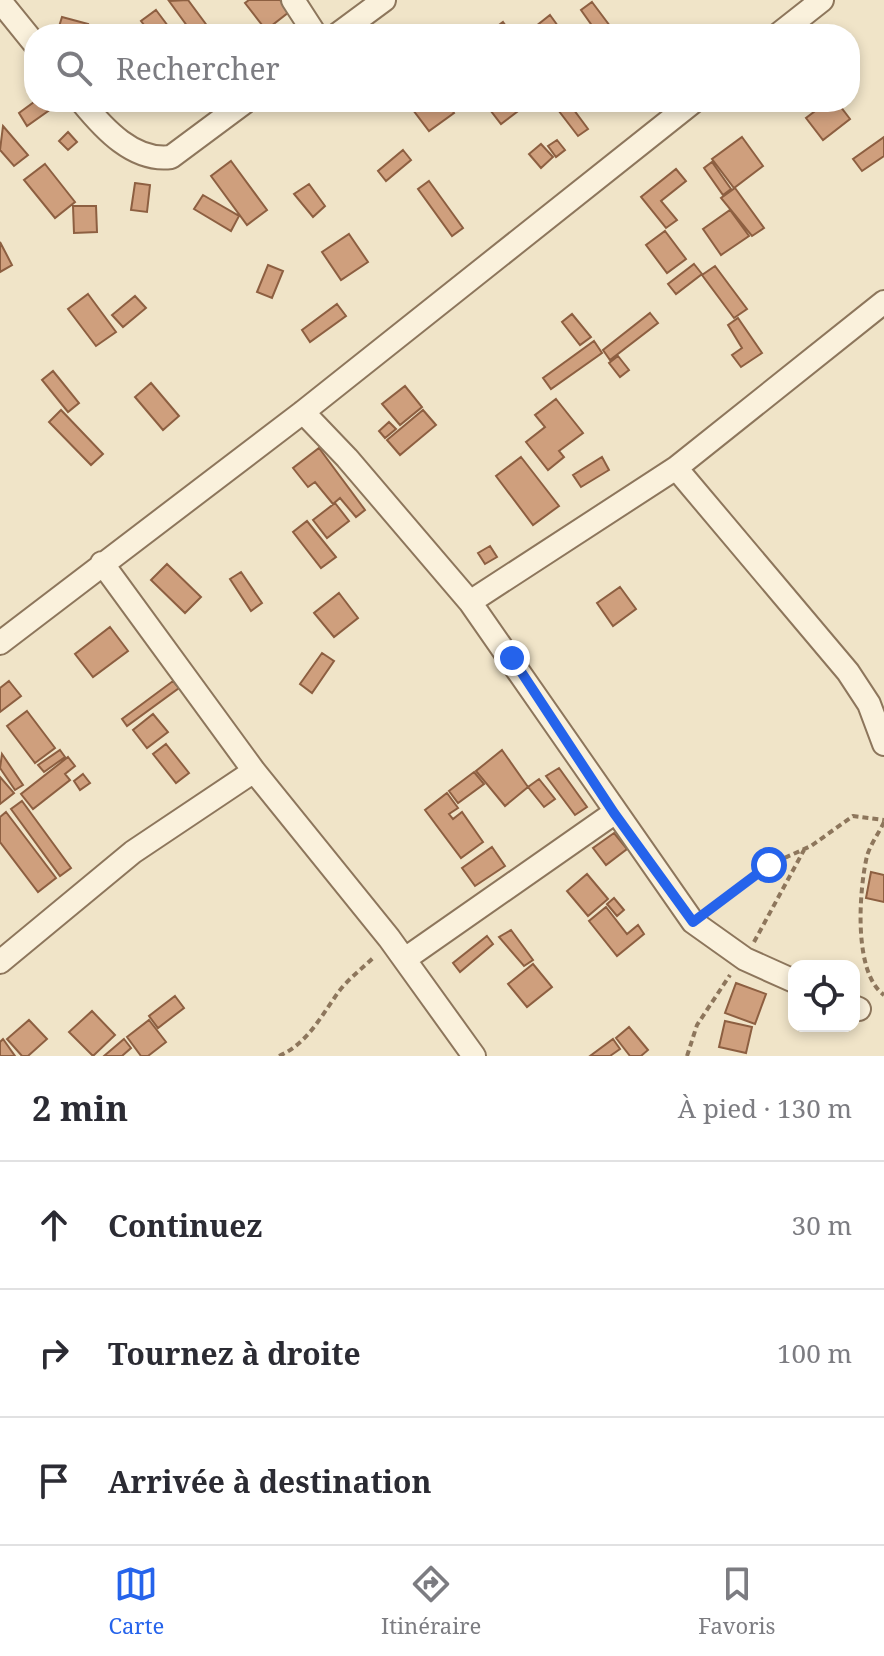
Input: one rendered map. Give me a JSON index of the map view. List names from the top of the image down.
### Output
{
  "page": {
    "search": "Rechercher",
    "heading": ["2 min", "À pied · 130 m"],
    "list": [
      ["Continuez", "30 m"],
      ["Tournez à droite", "100 m"],
      "Arrivée à destination"
    ],
    "nav": ["Carte", "Itinéraire", "Favoris"]
  }
}
